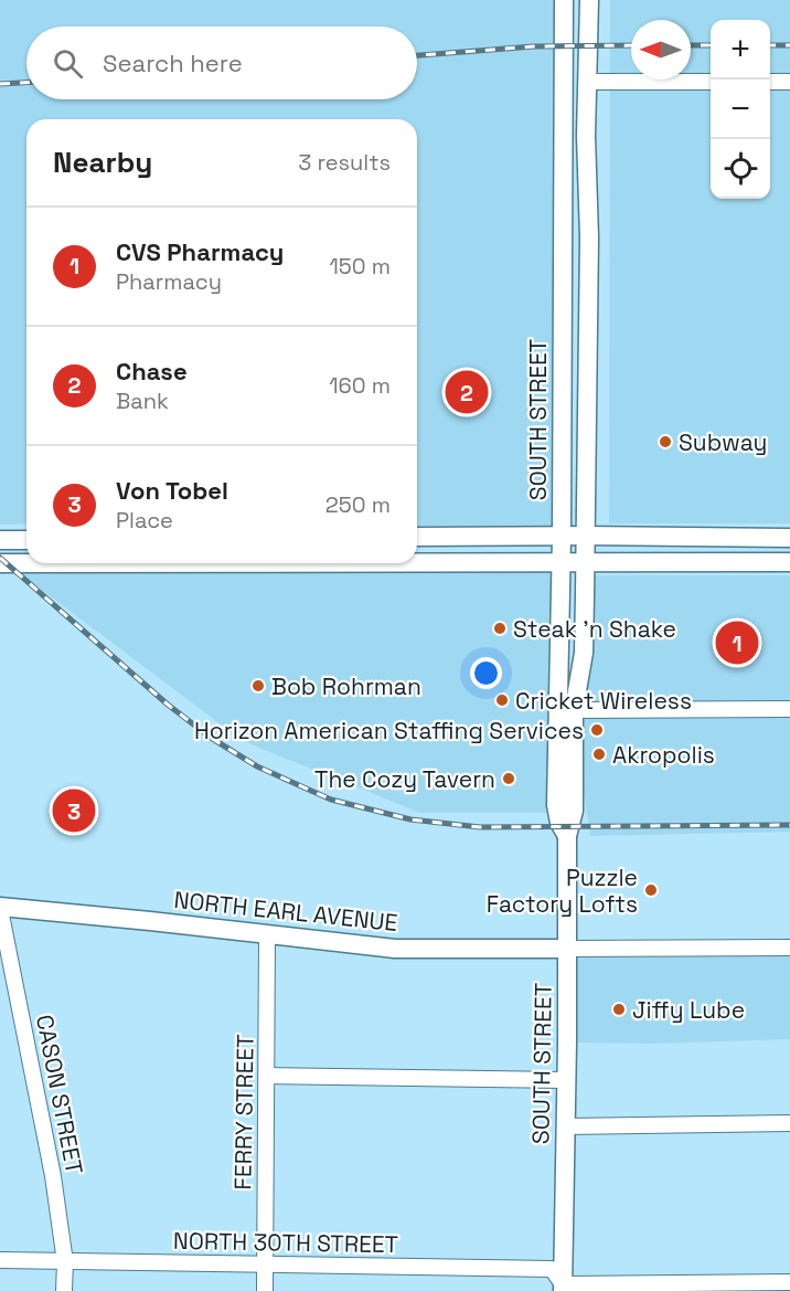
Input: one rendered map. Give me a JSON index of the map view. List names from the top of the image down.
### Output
{
  "streets": {
    "main road": ["SOUTH STREET", "NORTH EARL AVENUE"],
    "street": ["CASON STREET", "FERRY STREET", "NORTH 30TH STREET"]
  },
  "crossings": [
    ["SOUTH STREET", "NORTH EARL AVENUE"],
    ["SOUTH STREET", "NORTH 30TH STREET"],
    ["NORTH EARL AVENUE", "CASON STREET"],
    ["NORTH EARL AVENUE", "FERRY STREET"],
    ["CASON STREET", "NORTH 30TH STREET"],
    ["FERRY STREET", "NORTH 30TH STREET"]
  ],
  "places": [
    "Subway",
    "Steak 'n Shake",
    "Bob Rohrman",
    "Cricket Wireless",
    "Horizon American Staffing Services",
    "Akropolis",
    "The Cozy Tavern",
    "Puzzle Factory Lofts",
    "Jiffy Lube"
  ],
  "north": "left",
  "page": {
    "map_buttons": ["+", "−"],
    "search": "Search here",
    "heading": ["Nearby", "3 results"],
    "list": [
      {
        "mark": "1",
        "name": "CVS Pharmacy",
        "note": "Pharmacy",
        "value": "150 m"
      },
      {
        "mark": "2",
        "name": "Chase",
        "note": "Bank",
        "value": "160 m"
      },
      {
        "mark": "3",
        "name": "Von Tobel",
        "note": "Place",
        "value": "250 m"
      }
    ],
    "pins": ["2", "1", "3"]
  }
}
